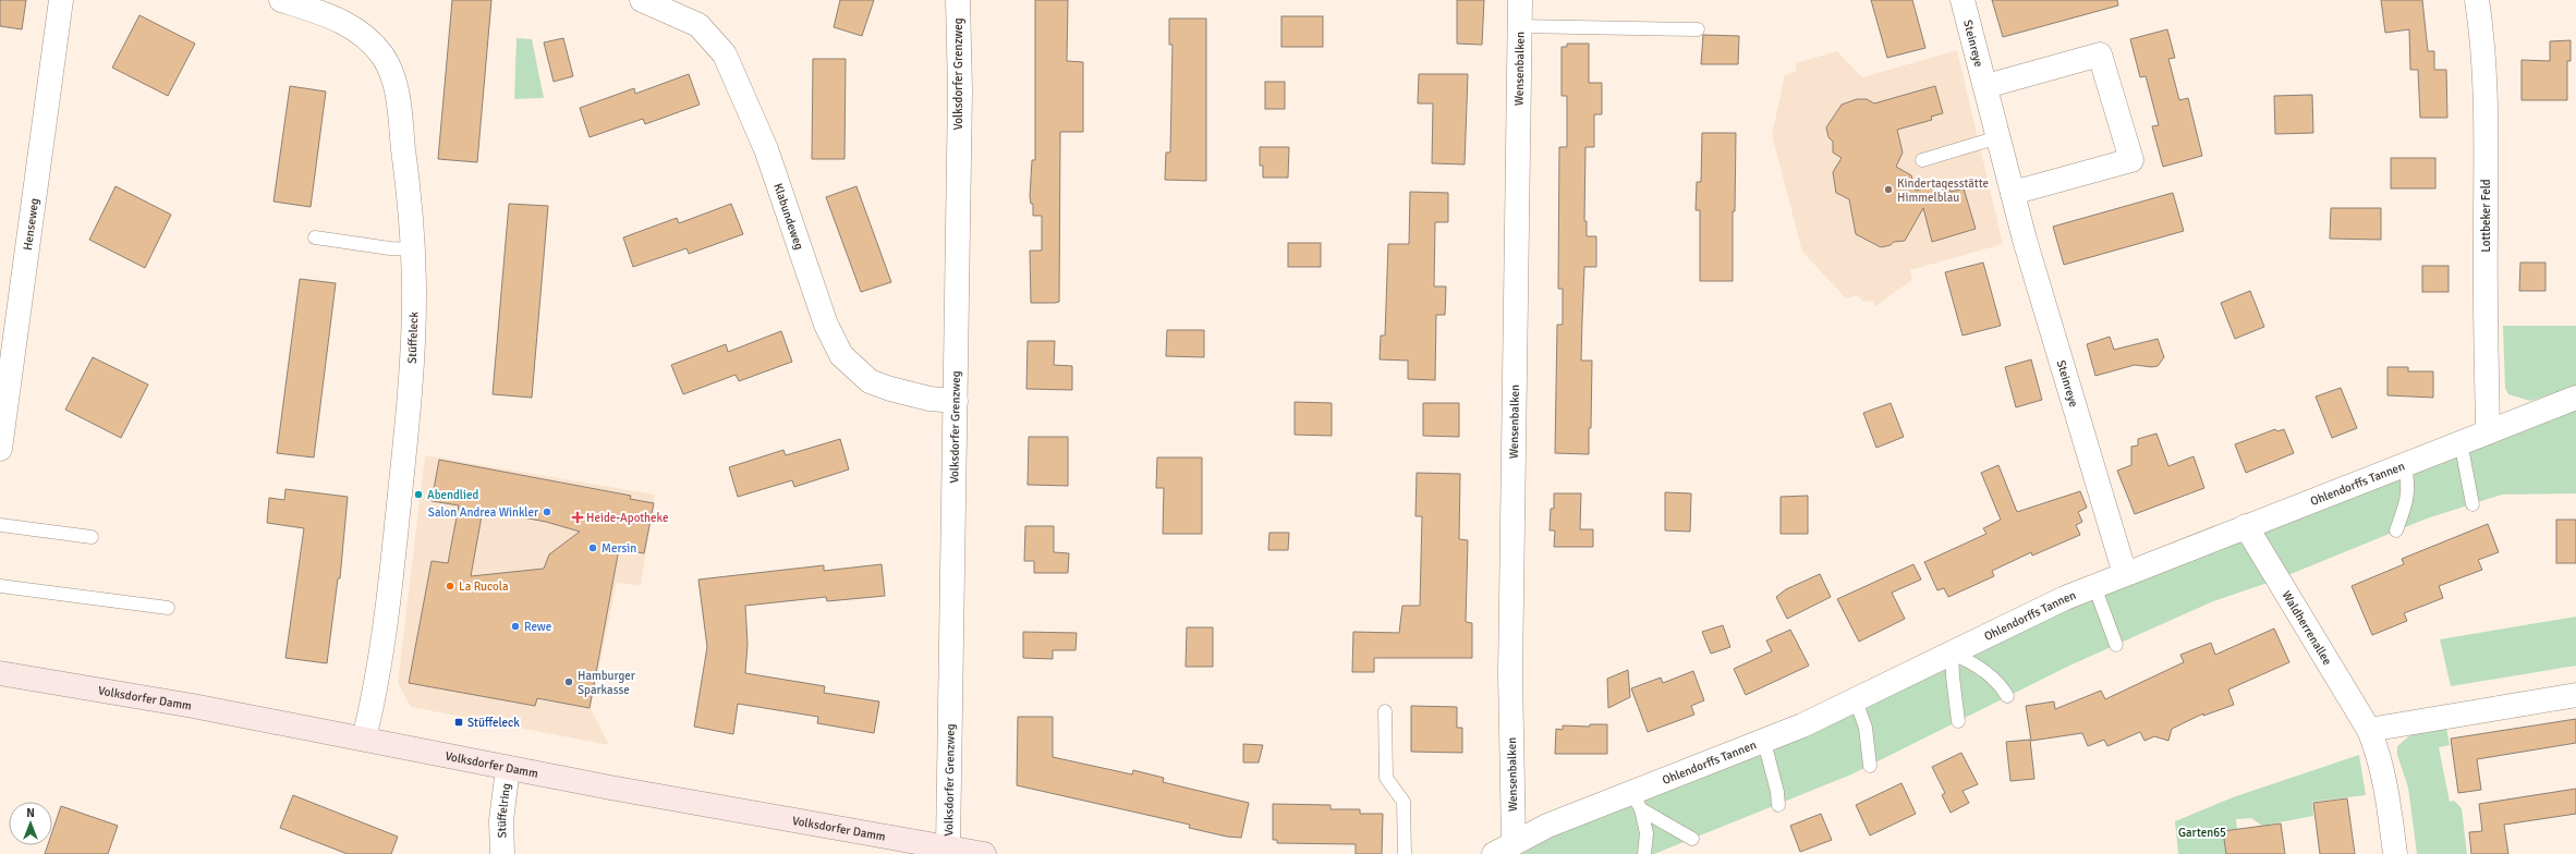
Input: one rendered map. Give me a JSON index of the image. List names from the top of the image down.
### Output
{
  "streets": {
    "main road": ["Volksdorfer Damm"],
    "street": [
      "Steinreye",
      "Wensenbalken",
      "Volksdorfer Grenzweg",
      "Lottbeker Feld",
      "Klabundeweg",
      "Henseweg",
      "Stüffeleck",
      "Ohlendorffs Tannen",
      "Waldherrenallee",
      "Stüffelring"
    ]
  },
  "crossings": [
    ["Steinreye", "Ohlendorffs Tannen"],
    ["Wensenbalken", "Ohlendorffs Tannen"],
    ["Volksdorfer Grenzweg", "Klabundeweg"],
    ["Volksdorfer Grenzweg", "Volksdorfer Damm"],
    ["Lottbeker Feld", "Ohlendorffs Tannen"],
    ["Stüffeleck", "Volksdorfer Damm"],
    ["Ohlendorffs Tannen", "Waldherrenallee"],
    ["Volksdorfer Damm", "Stüffelring"]
  ],
  "parks": ["Garten65"],
  "places": {
    "other": [
      "Kindertagesstätte Himmelblau",
      "Abendlied",
      "Salon Andrea Winkler",
      "Mersin",
      "La Rucola",
      "Rewe",
      "Hamburger Sparkasse"
    ],
    "health": ["Heide-Apotheke"],
    "transit": ["Stüffeleck"]
  },
  "north": "top"
}
